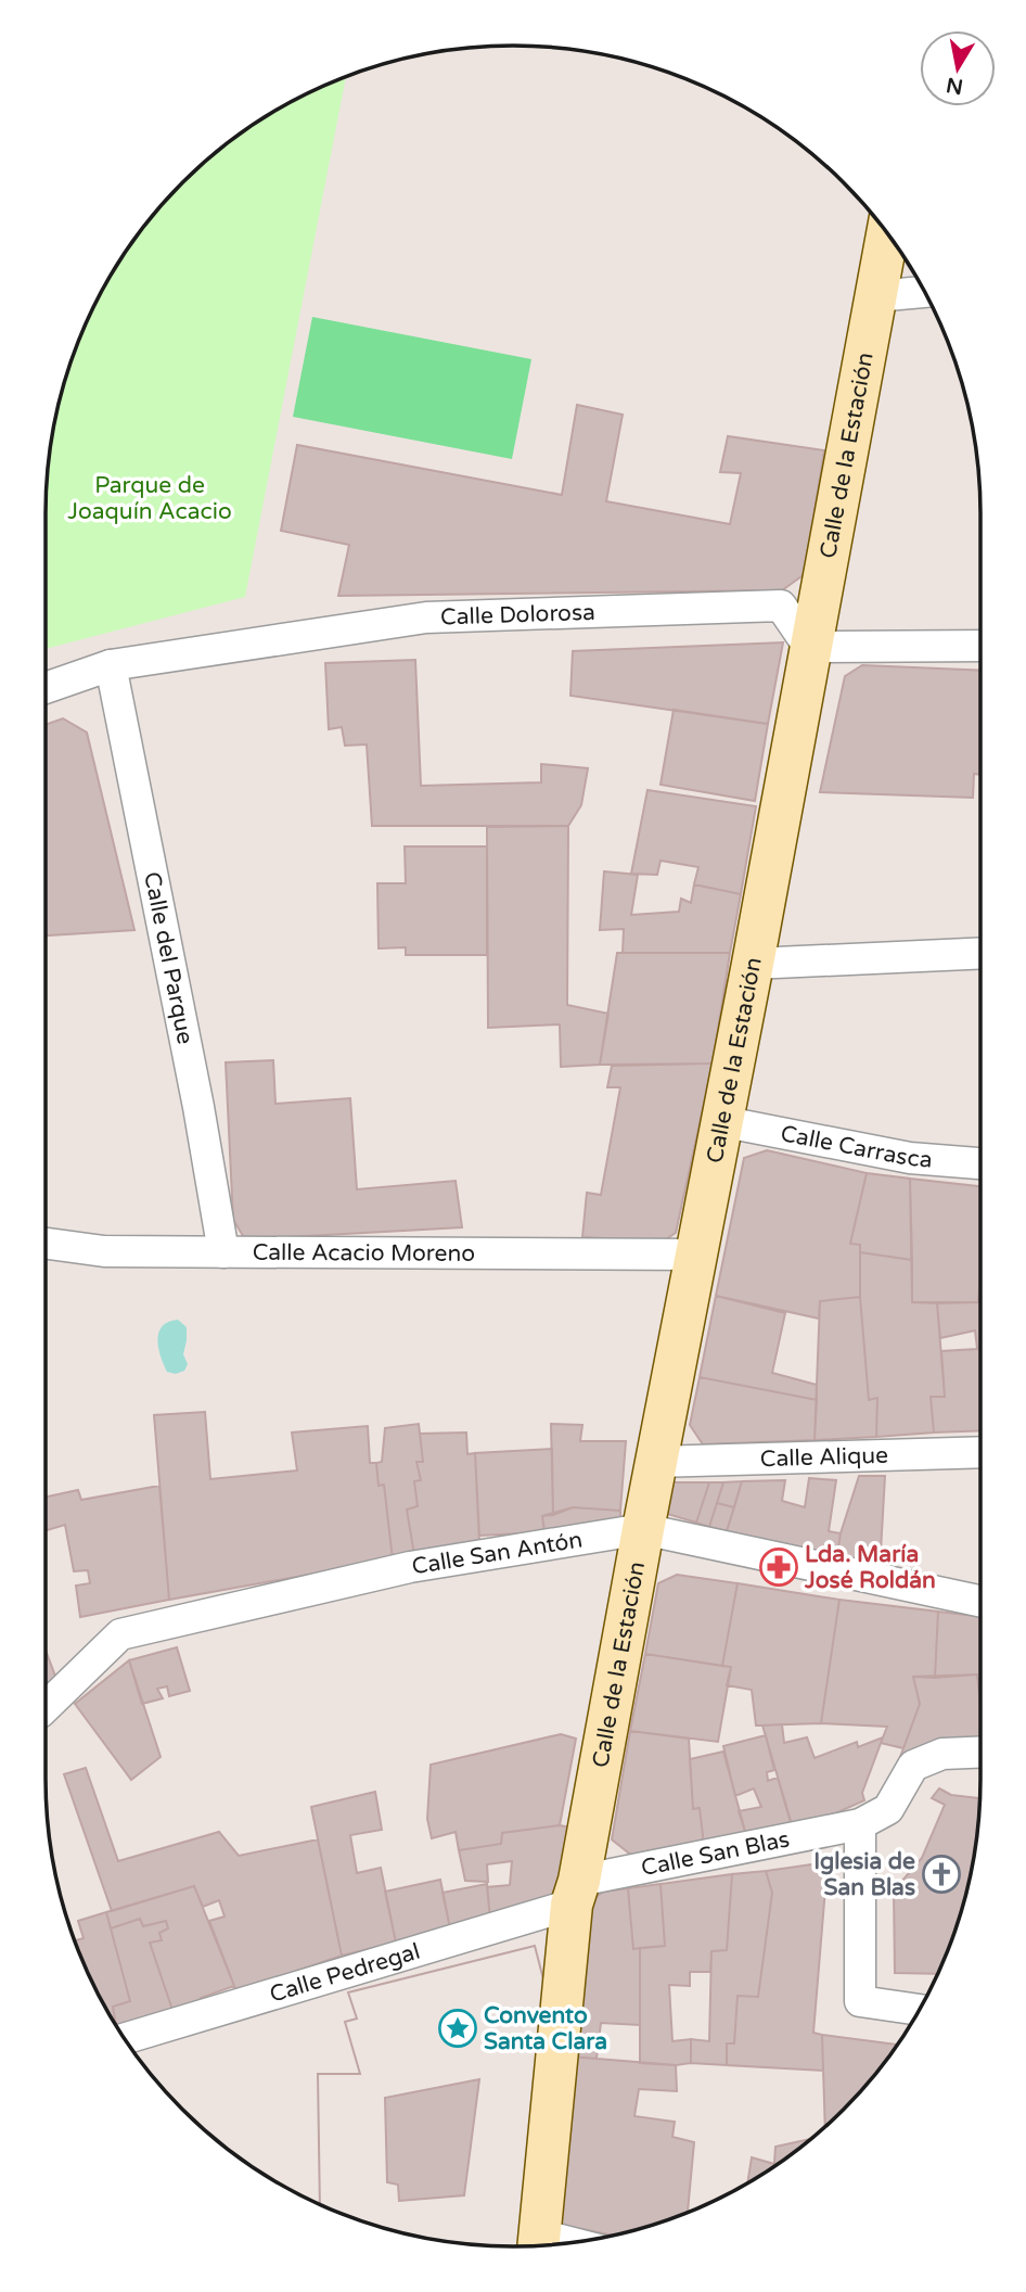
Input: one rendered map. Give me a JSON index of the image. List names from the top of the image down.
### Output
{
  "streets": {
    "street": [
      "Calle de la Estación",
      "Calle Dolorosa",
      "Calle del Parque",
      "Calle Carrasca",
      "Calle Acacio Moreno",
      "Calle Alique",
      "Calle San Antón",
      "Calle San Blas",
      "Calle Pedregal"
    ]
  },
  "crossings": [
    ["Calle de la Estación", "Calle Dolorosa"],
    ["Calle de la Estación", "Calle Carrasca"],
    ["Calle de la Estación", "Calle Acacio Moreno"],
    ["Calle de la Estación", "Calle Alique"],
    ["Calle de la Estación", "Calle San Antón"],
    ["Calle de la Estación", "Calle San Blas"],
    ["Calle de la Estación", "Calle Pedregal"],
    ["Calle Dolorosa", "Calle del Parque"],
    ["Calle del Parque", "Calle Acacio Moreno"],
    ["Calle San Blas", "Calle Pedregal"]
  ],
  "parks": ["Parque de Joaquín Acacio"],
  "places": {
    "pharmacy": ["Lda. María José Roldán"],
    "church": ["Iglesia de San Blas"],
    "place": ["Convento Santa Clara"]
  },
  "north": "bottom"
}
